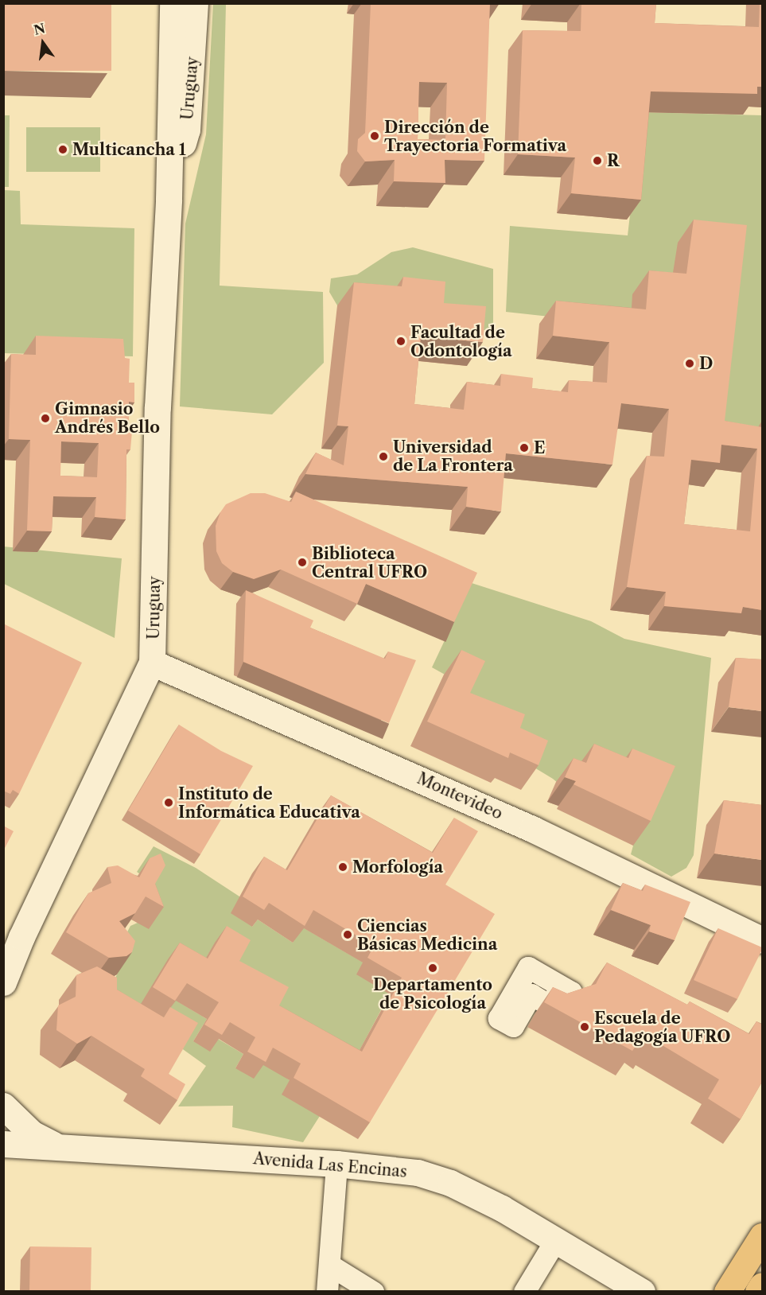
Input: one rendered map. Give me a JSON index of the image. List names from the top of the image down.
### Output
{
  "streets": {
    "main road": ["Uruguay", "Montevideo", "Avenida Las Encinas"]
  },
  "crossings": [
    ["Uruguay", "Montevideo"]
  ],
  "places": [
    "Dirección de Trayectoria Formativa",
    "Multicancha 1",
    "R",
    "Facultad de Odontología",
    "D",
    "Gimnasio Andrés Bello",
    "E",
    "Universidad de La Frontera",
    "Biblioteca Central UFRO",
    "Instituto de Informática Educativa",
    "Morfología",
    "Ciencias Básicas Medicina",
    "Departamento de Psicología",
    "Escuela de Pedagogía UFRO"
  ],
  "north": "top"
}
